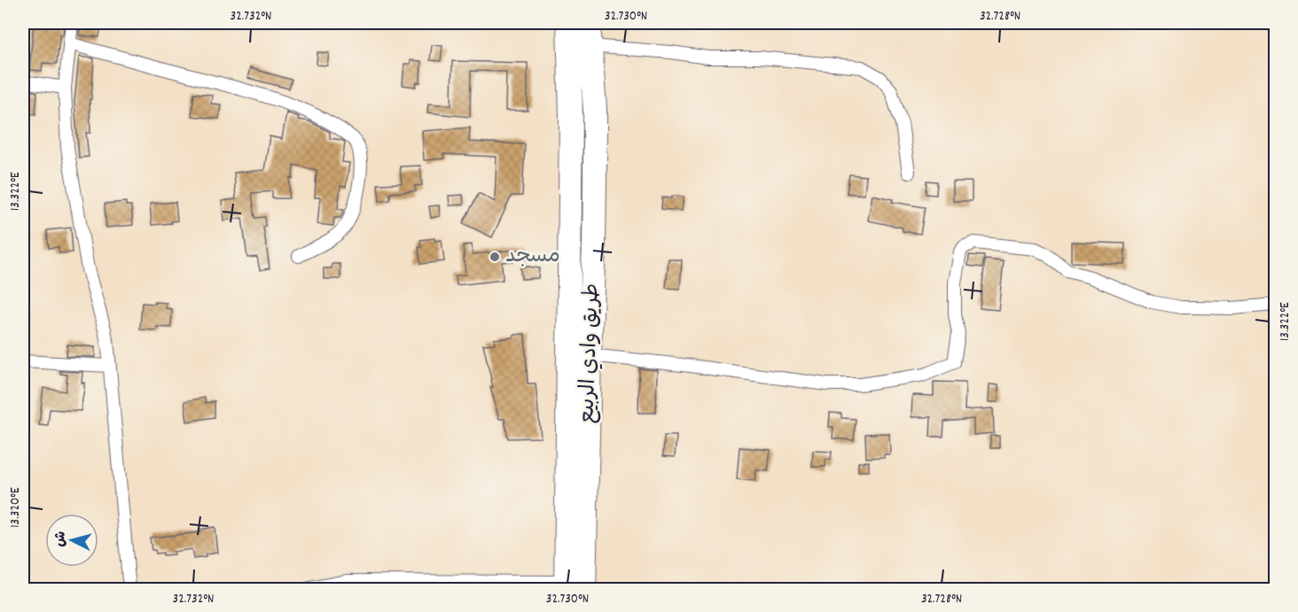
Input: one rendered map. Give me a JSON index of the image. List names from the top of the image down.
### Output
{
  "streets": {
    "highway": ["طريق وادي الربيع"]
  },
  "places": ["مسجد"],
  "north": "left",
  "coordinates": [
    "32.732°N",
    "32.730°N",
    "32.728°N",
    "13.322°E",
    "13.320°E"
  ]
}
